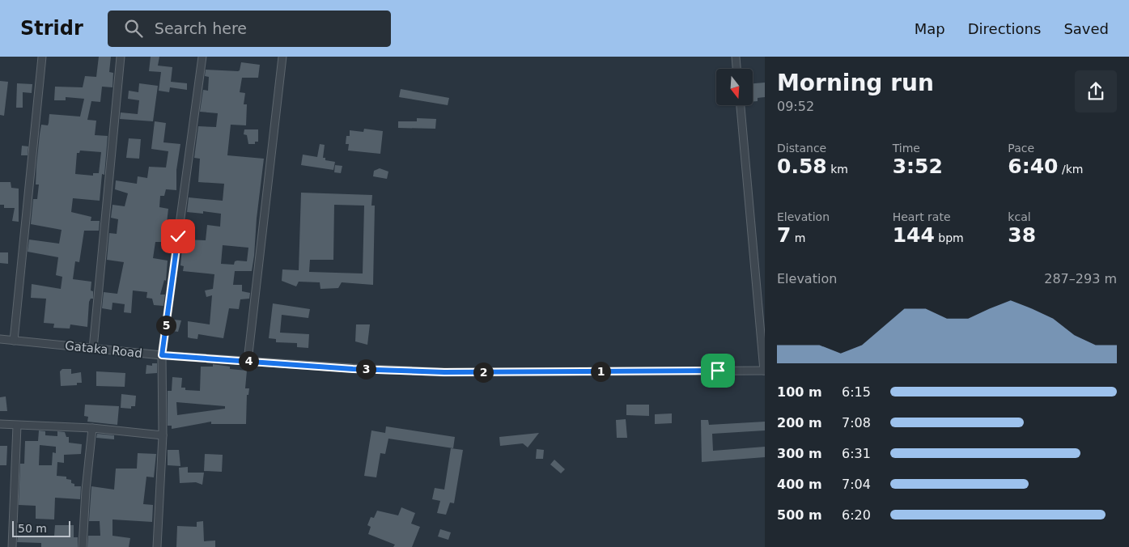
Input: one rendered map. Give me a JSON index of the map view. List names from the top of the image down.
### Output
{
  "streets": {
    "street": ["Gataka Road"]
  },
  "scale_bar": "50 m",
  "north": "bottom",
  "page": {
    "header": "Stridr",
    "search": "Search here",
    "nav": ["Map", "Directions", "Saved"],
    "heading": ["Morning run", "09:52"],
    "stats": [
      ["Distance", "0.58 km"],
      ["Time", "3:52"],
      ["Pace", "6:40 /km"],
      ["Elevation", "7 m"],
      ["Heart rate", "144 bpm"],
      ["kcal", "38"]
    ],
    "chart": ["Elevation", "287–293 m"],
    "pins": [
      "5",
      "4",
      "3",
      "1",
      "2"
    ],
    "list": [
      {
        "name": "100 m",
        "note": "6:15"
      },
      {
        "name": "200 m",
        "note": "7:08"
      },
      {
        "name": "300 m",
        "note": "6:31"
      },
      {
        "name": "400 m",
        "note": "7:04"
      },
      {
        "name": "500 m",
        "note": "6:20"
      }
    ],
    "scale": "50 m"
  }
}
